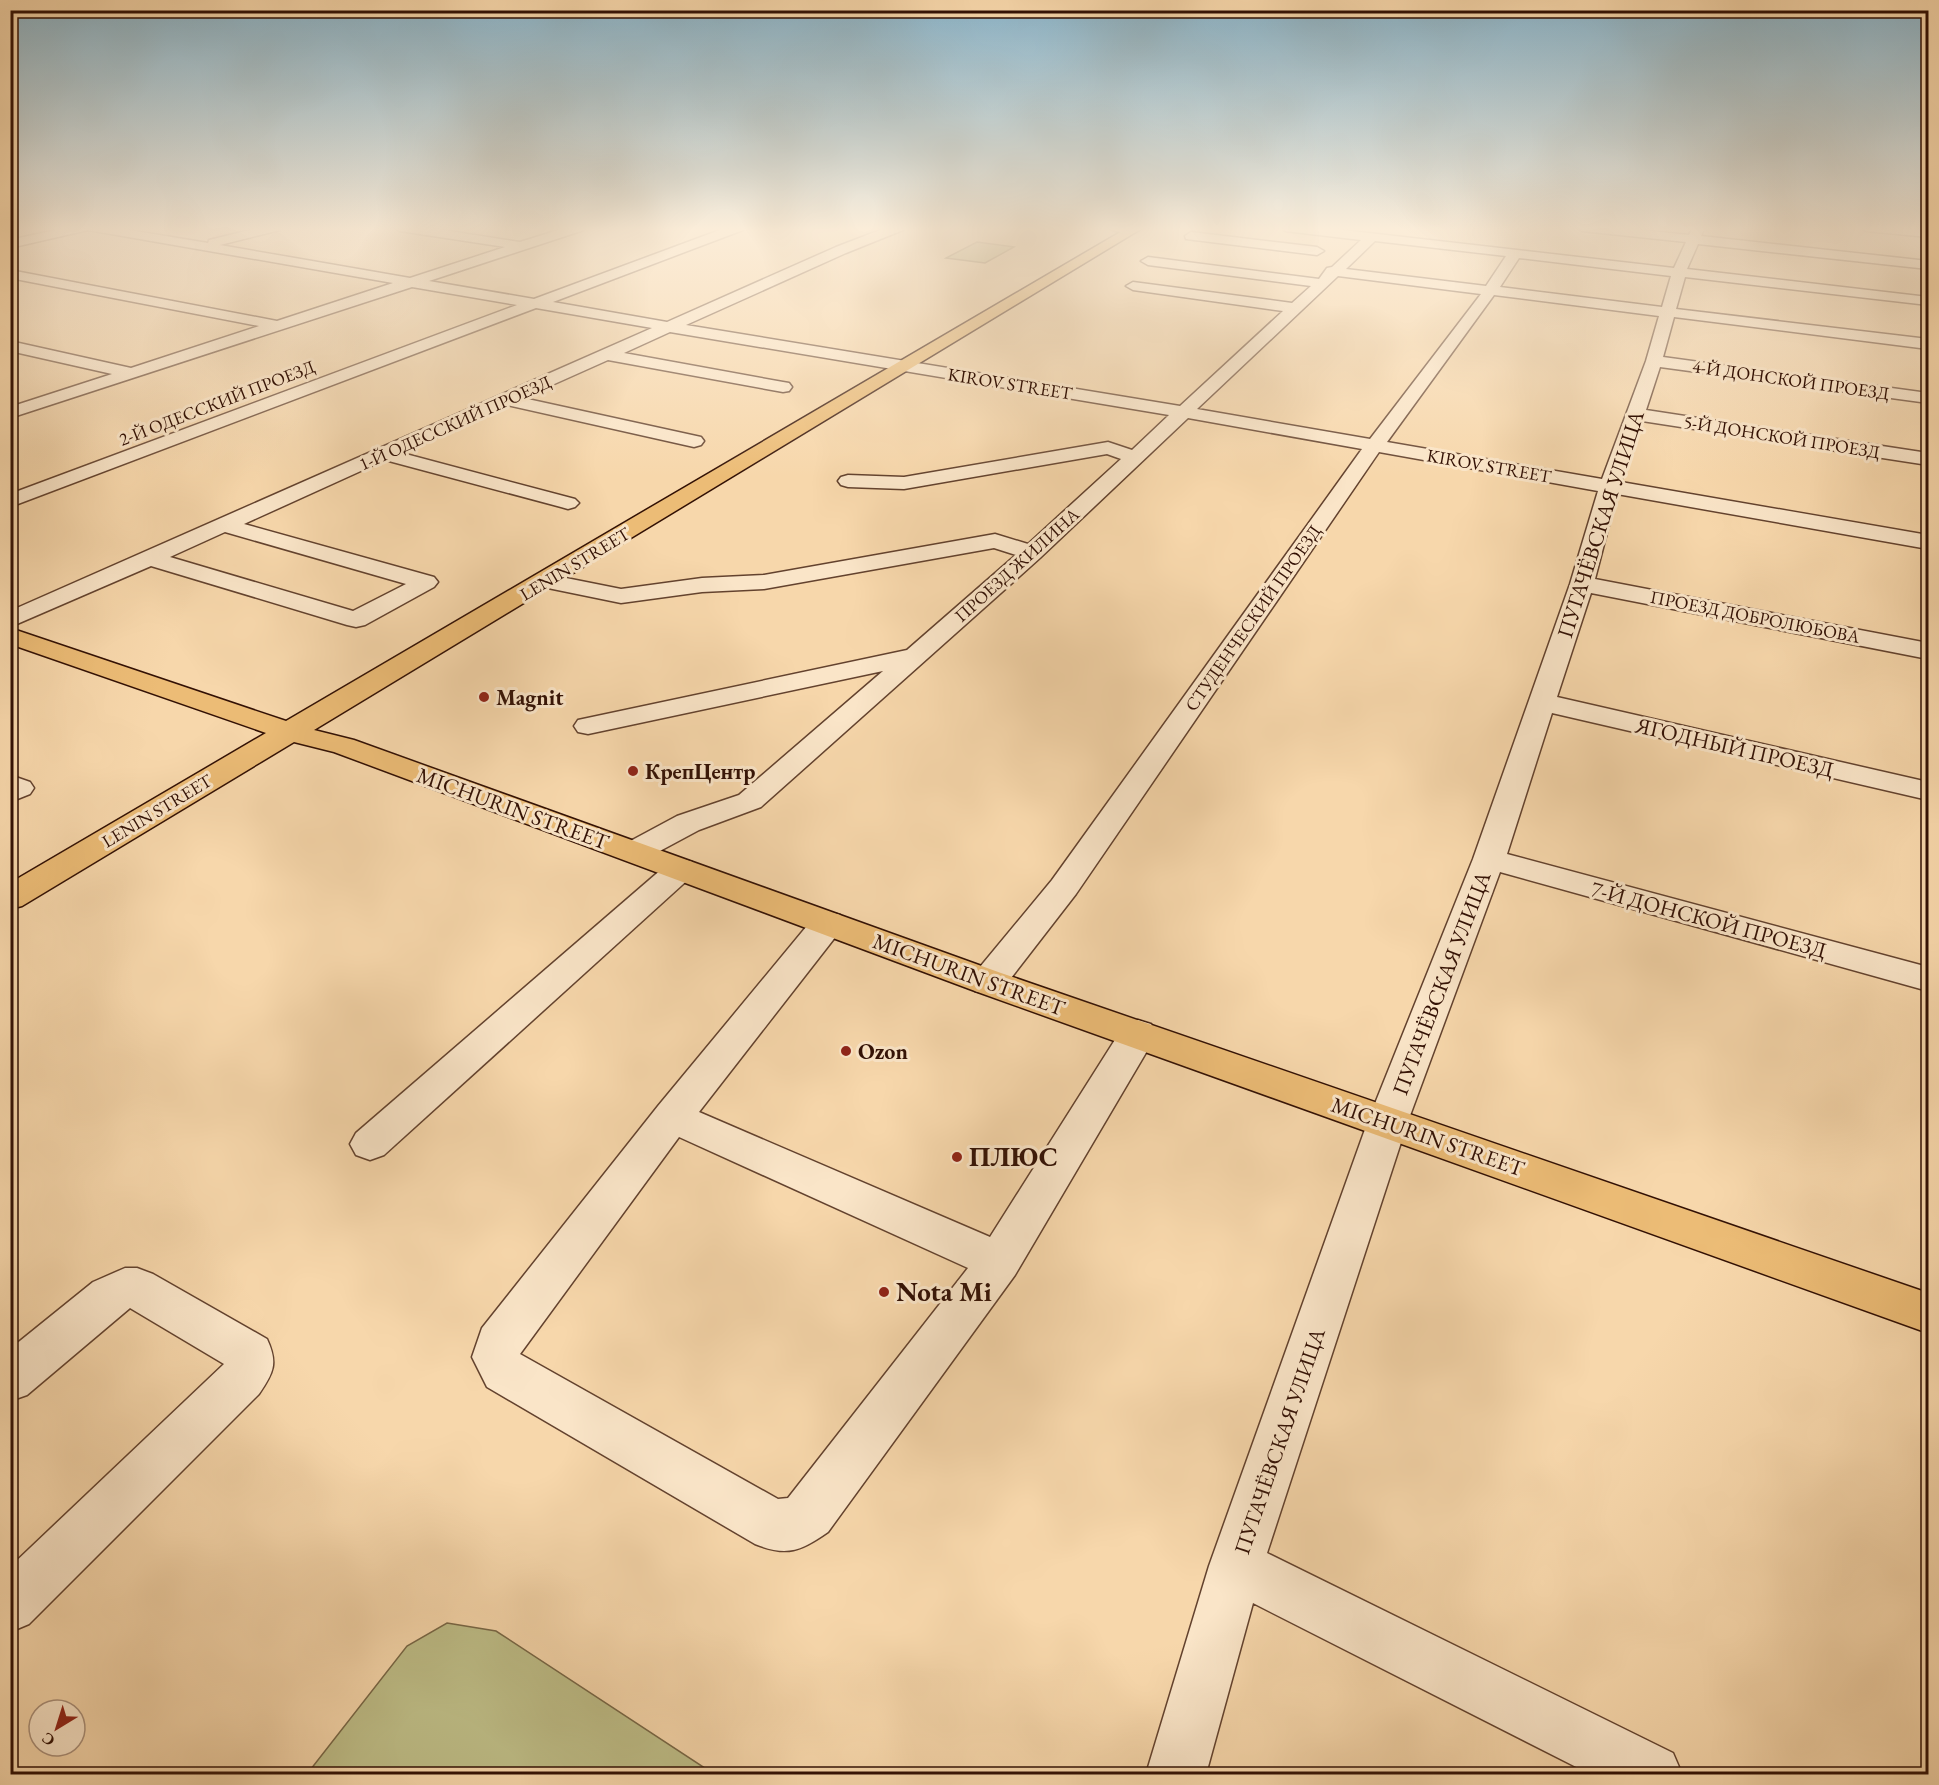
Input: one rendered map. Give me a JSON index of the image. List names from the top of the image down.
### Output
{
  "streets": {
    "main road": ["LENIN STREET", "MICHURIN STREET"],
    "street": [
      "4-Й ДОНСКОЙ ПРОЕЗД",
      "KIROV STREET",
      "2-Й ОДЕССКИЙ ПРОЕЗД",
      "1-Й ОДЕССКИЙ ПРОЕЗД",
      "5-Й ДОНСКОЙ ПРОЕЗД",
      "ПУГАЧЁВСКАЯ УЛИЦА",
      "ПРОЕЗД ЖИЛИНА",
      "ПРОЕЗД ДОБРОЛЮБОВА",
      "СТУДЕНЧЕСКИЙ ПРОЕЗД",
      "ЯГОДНЫЙ ПРОЕЗД",
      "7-Й ДОНСКОЙ ПРОЕЗД"
    ]
  },
  "crossings": [
    ["4-Й ДОНСКОЙ ПРОЕЗД", "ПУГАЧЁВСКАЯ УЛИЦА"],
    ["KIROV STREET", "1-Й ОДЕССКИЙ ПРОЕЗД"],
    ["KIROV STREET", "ПУГАЧЁВСКАЯ УЛИЦА"],
    ["KIROV STREET", "LENIN STREET"],
    ["KIROV STREET", "ПРОЕЗД ЖИЛИНА"],
    ["KIROV STREET", "СТУДЕНЧЕСКИЙ ПРОЕЗД"],
    ["5-Й ДОНСКОЙ ПРОЕЗД", "ПУГАЧЁВСКАЯ УЛИЦА"],
    ["ПУГАЧЁВСКАЯ УЛИЦА", "ПРОЕЗД ДОБРОЛЮБОВА"],
    ["ПУГАЧЁВСКАЯ УЛИЦА", "ЯГОДНЫЙ ПРОЕЗД"],
    ["ПУГАЧЁВСКАЯ УЛИЦА", "MICHURIN STREET"],
    ["ПУГАЧЁВСКАЯ УЛИЦА", "7-Й ДОНСКОЙ ПРОЕЗД"],
    ["LENIN STREET", "MICHURIN STREET"],
    ["ПРОЕЗД ЖИЛИНА", "MICHURIN STREET"],
    ["СТУДЕНЧЕСКИЙ ПРОЕЗД", "MICHURIN STREET"]
  ],
  "places": [
    "Magnit",
    "КрепЦентр",
    "Ozon",
    "ПЛЮС",
    "Nota Mi"
  ],
  "north": "bottom left"
}
